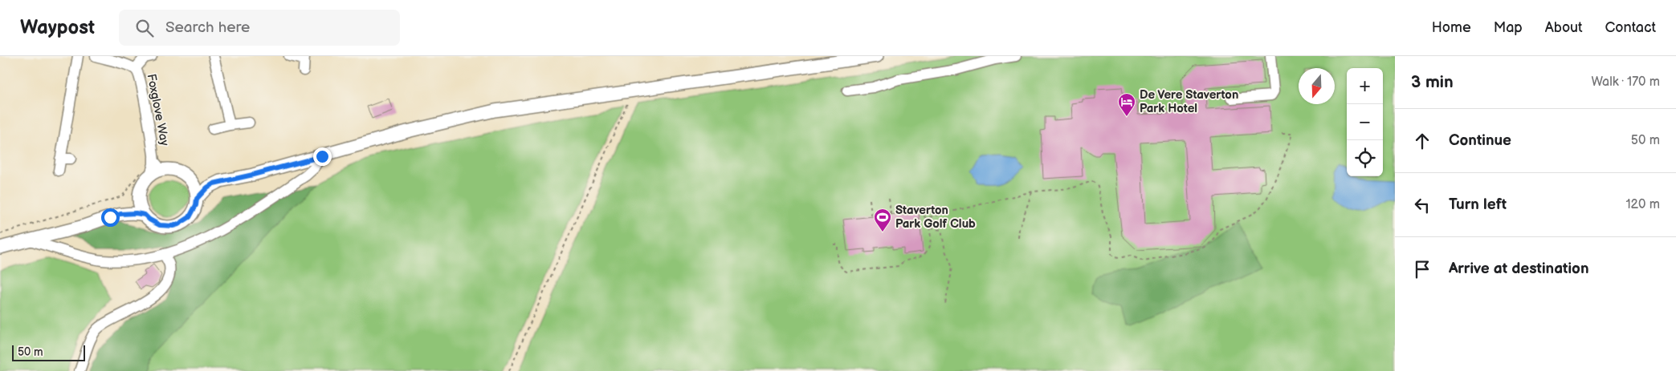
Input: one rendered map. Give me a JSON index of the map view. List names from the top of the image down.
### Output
{
  "streets": {
    "street": ["Foxglove Way"]
  },
  "places": {
    "hotel": ["De Vere Staverton Park Hotel"],
    "sports": ["Staverton Park Golf Club"]
  },
  "scale_bar": "50 m",
  "north": "bottom",
  "page": {
    "header": "Waypost",
    "search": "Search here",
    "nav": [
      "Home",
      "Map",
      "About",
      "Contact"
    ],
    "heading": ["3 min", "Walk · 170 m"],
    "map_buttons": ["+", "−"],
    "list": [
      ["Continue", "50 m"],
      ["Turn left", "120 m"],
      "Arrive at destination"
    ],
    "scale": "50 m"
  }
}
